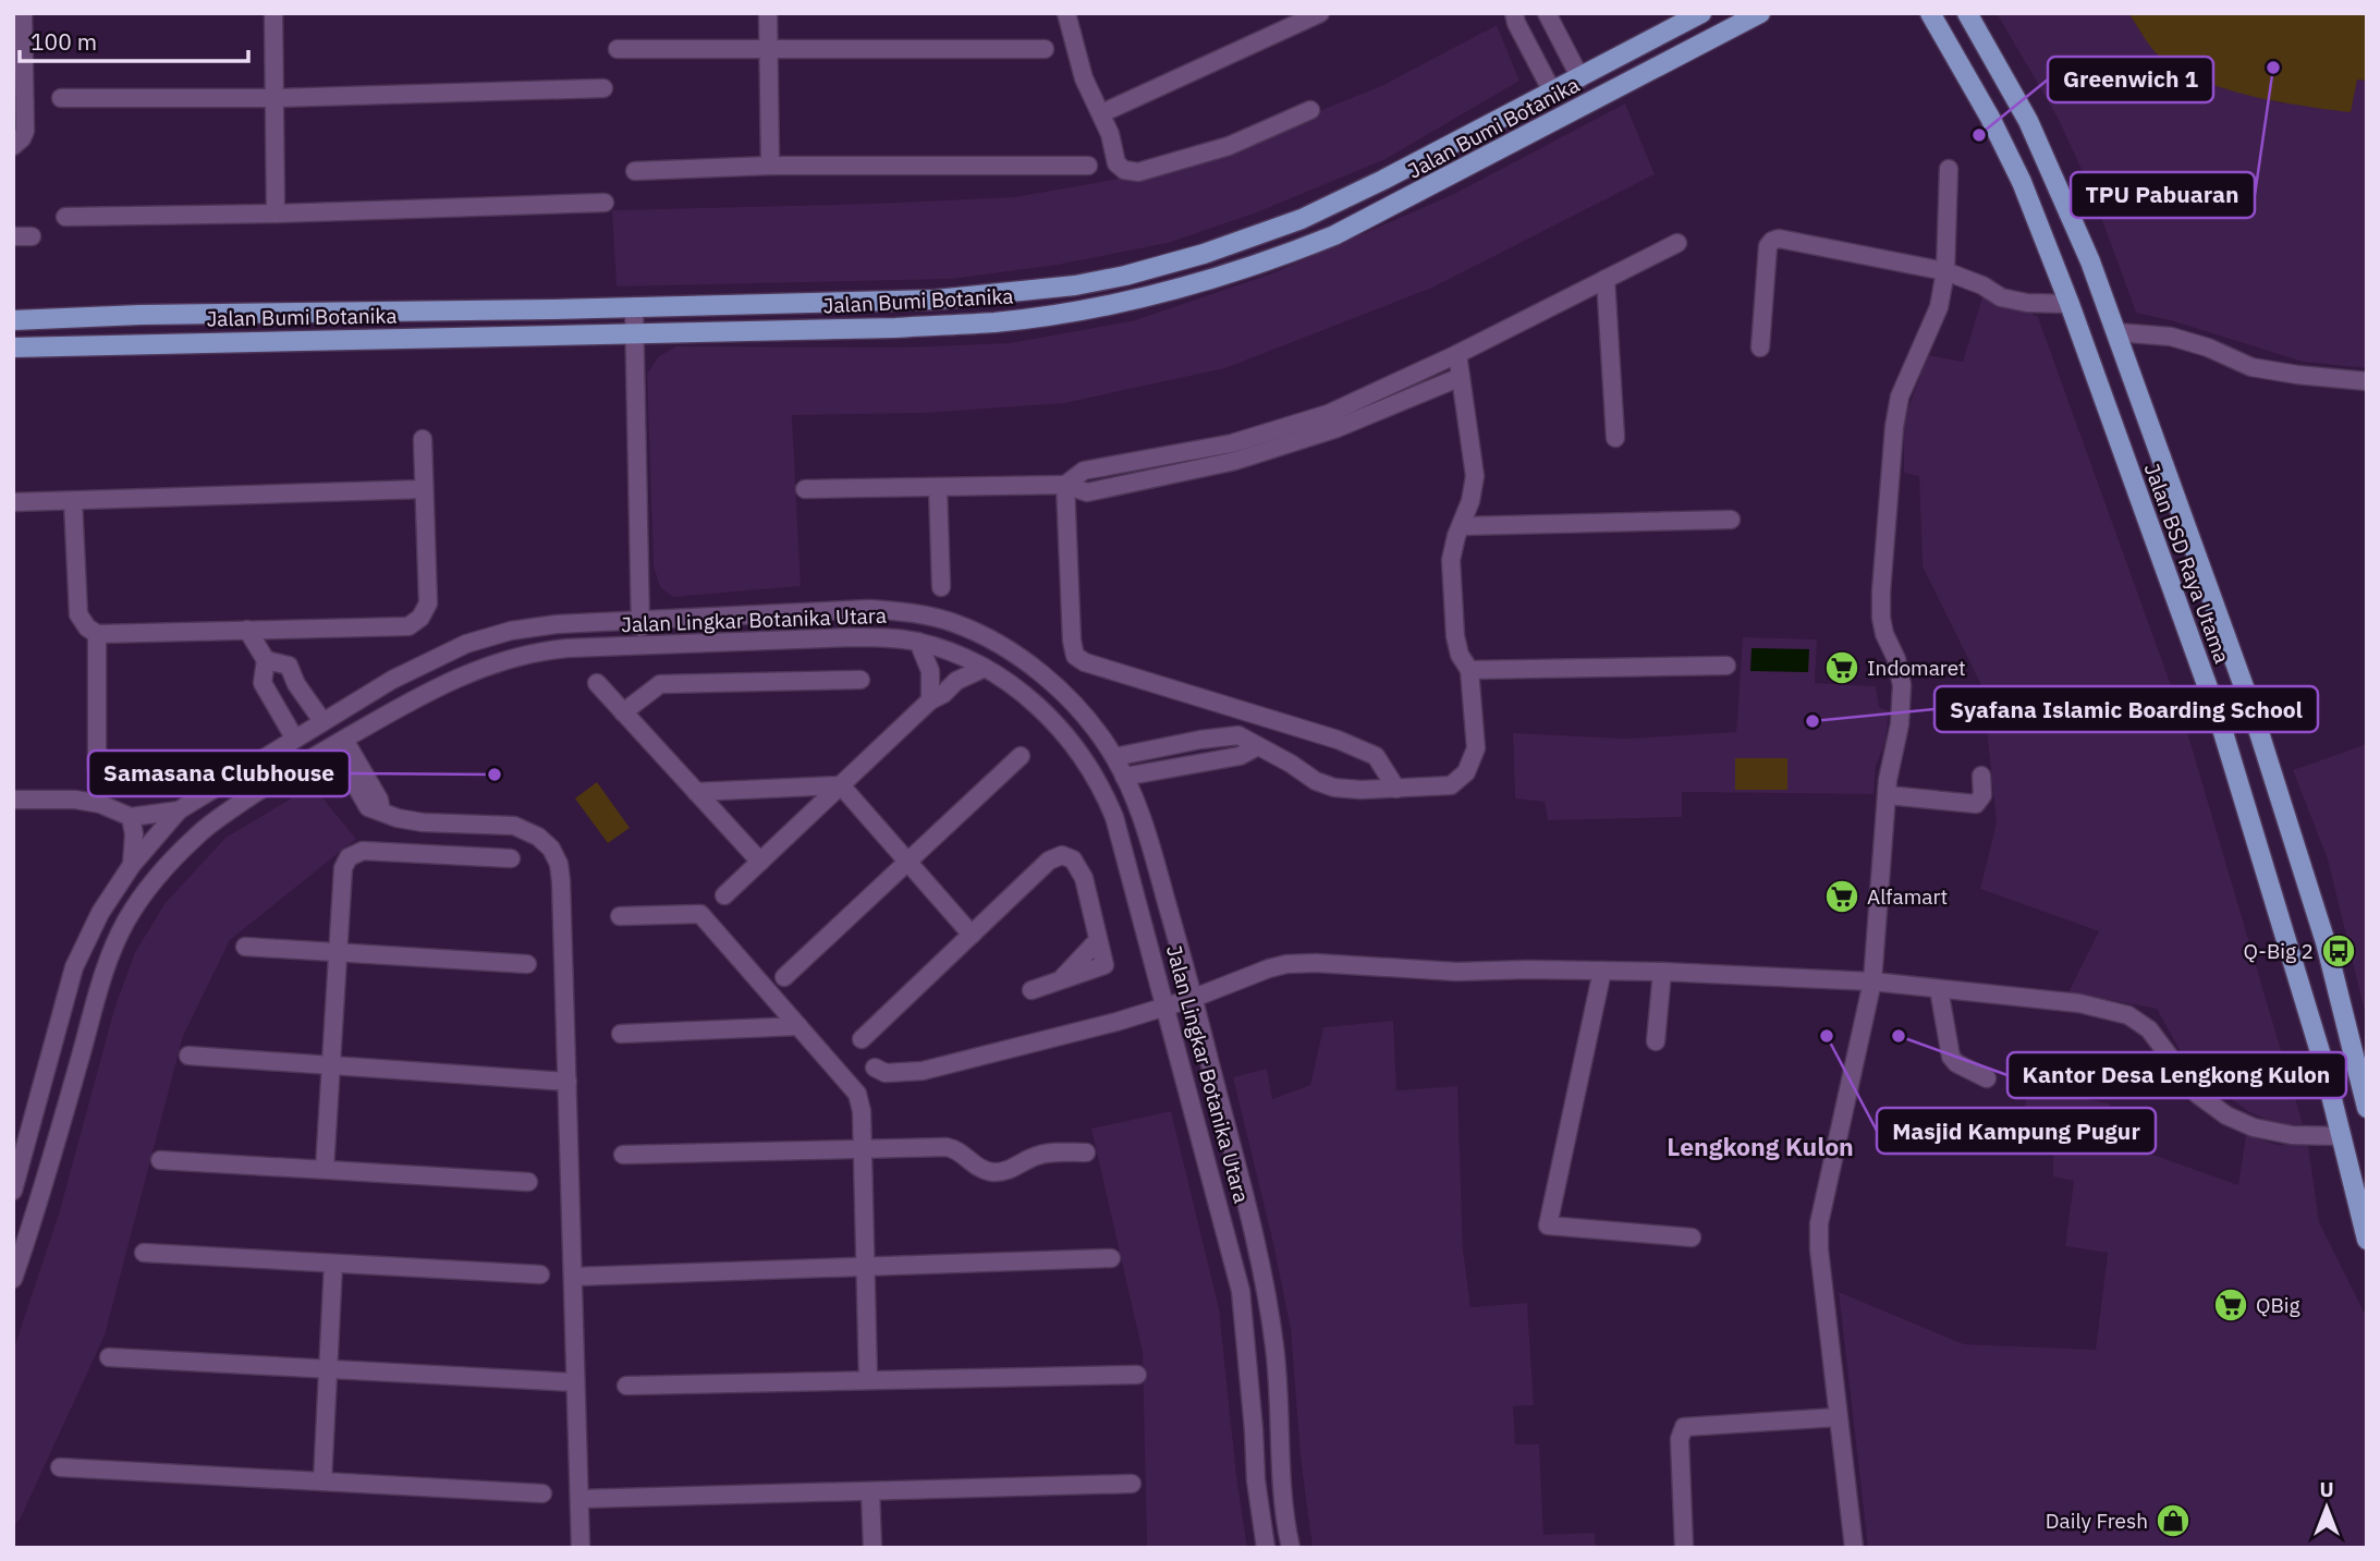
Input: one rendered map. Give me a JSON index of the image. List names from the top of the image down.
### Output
{
  "streets": {
    "main road": ["Jalan Bumi Botanika", "Jalan BSD Raya Utama"],
    "street": ["Jalan Lingkar Botanika Utara"]
  },
  "districts": ["Lengkong Kulon"],
  "places": {
    "other": [
      "TPU Pabuaran",
      "Greenwich 1",
      "Syafana Islamic Boarding School",
      "Samasana Clubhouse",
      "Masjid Kampung Pugur",
      "Kantor Desa Lengkong Kulon"
    ],
    "supermarket": ["Indomaret", "Alfamart", "QBig"],
    "bus stop": ["Q-Big 2"],
    "shop": ["Daily Fresh"]
  },
  "scale_bar": "100 m",
  "north": "top"
}
